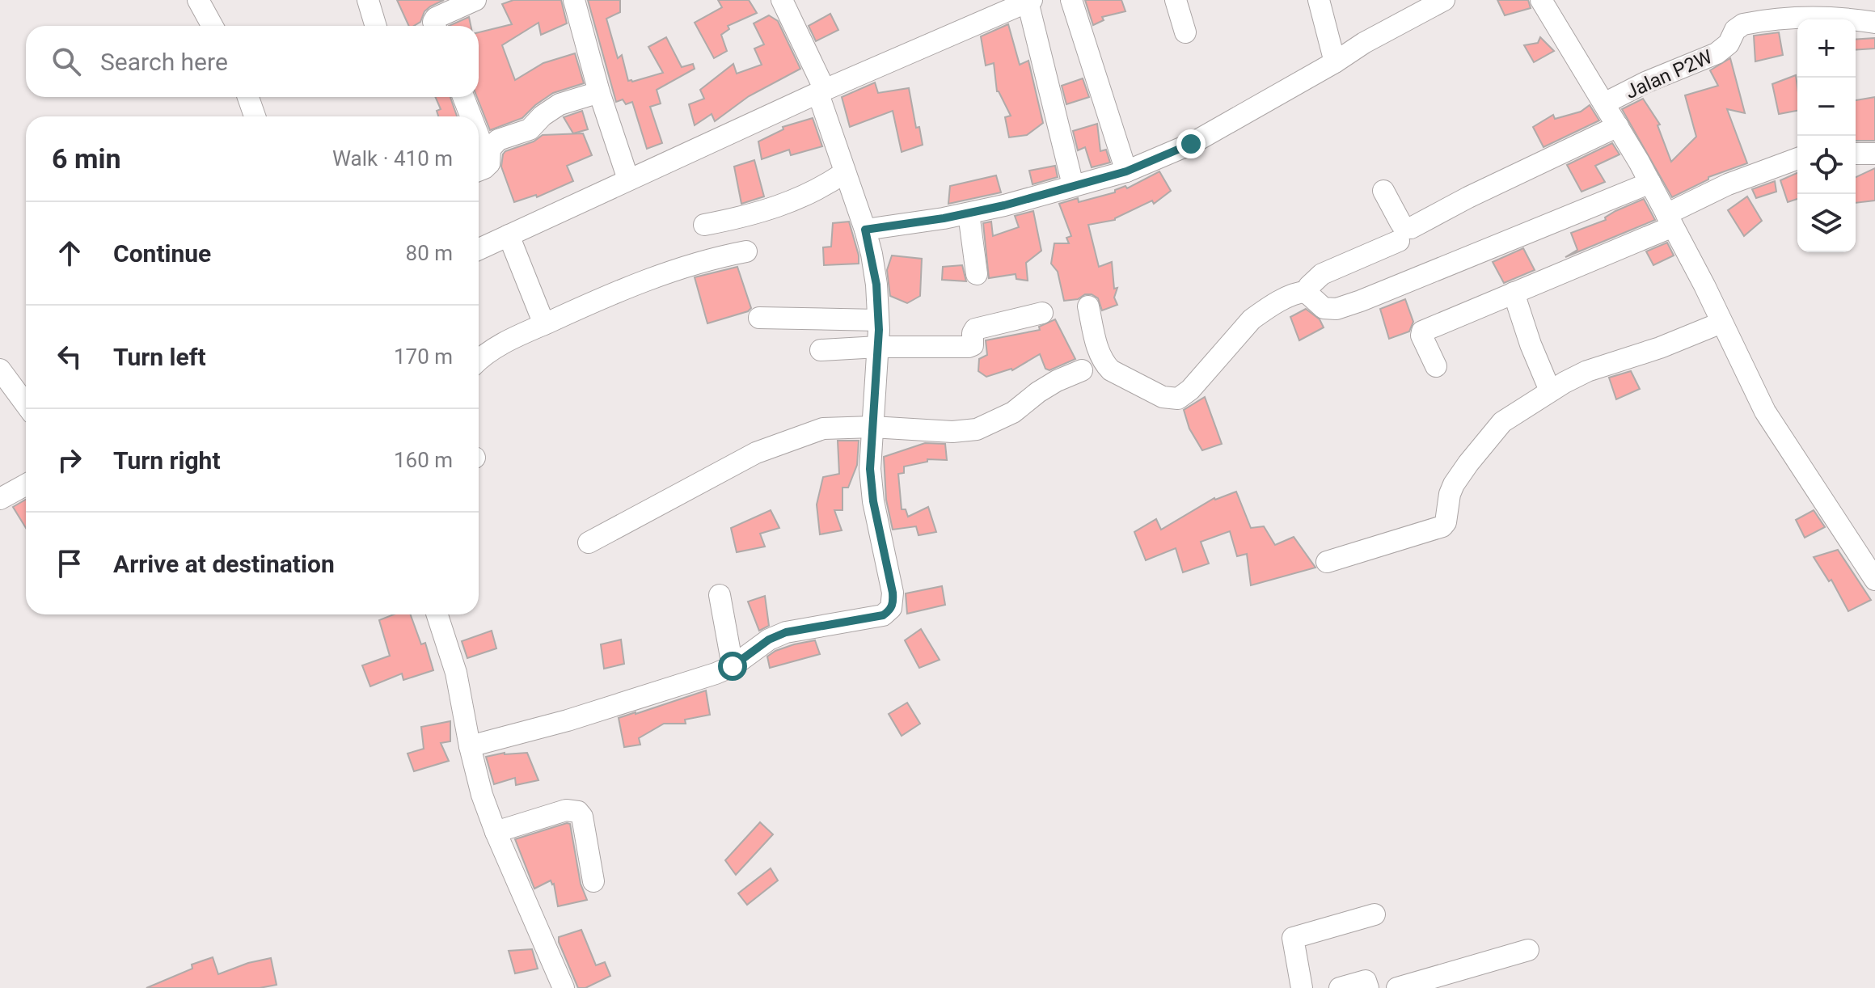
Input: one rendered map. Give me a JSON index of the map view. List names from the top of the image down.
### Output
{
  "streets": {
    "street": ["Jalan P2W"]
  },
  "page": {
    "map_buttons": ["+", "−"],
    "search": "Search here",
    "heading": ["6 min", "Walk · 410 m"],
    "list": [
      ["Continue", "80 m"],
      ["Turn left", "170 m"],
      ["Turn right", "160 m"],
      "Arrive at destination"
    ]
  }
}
